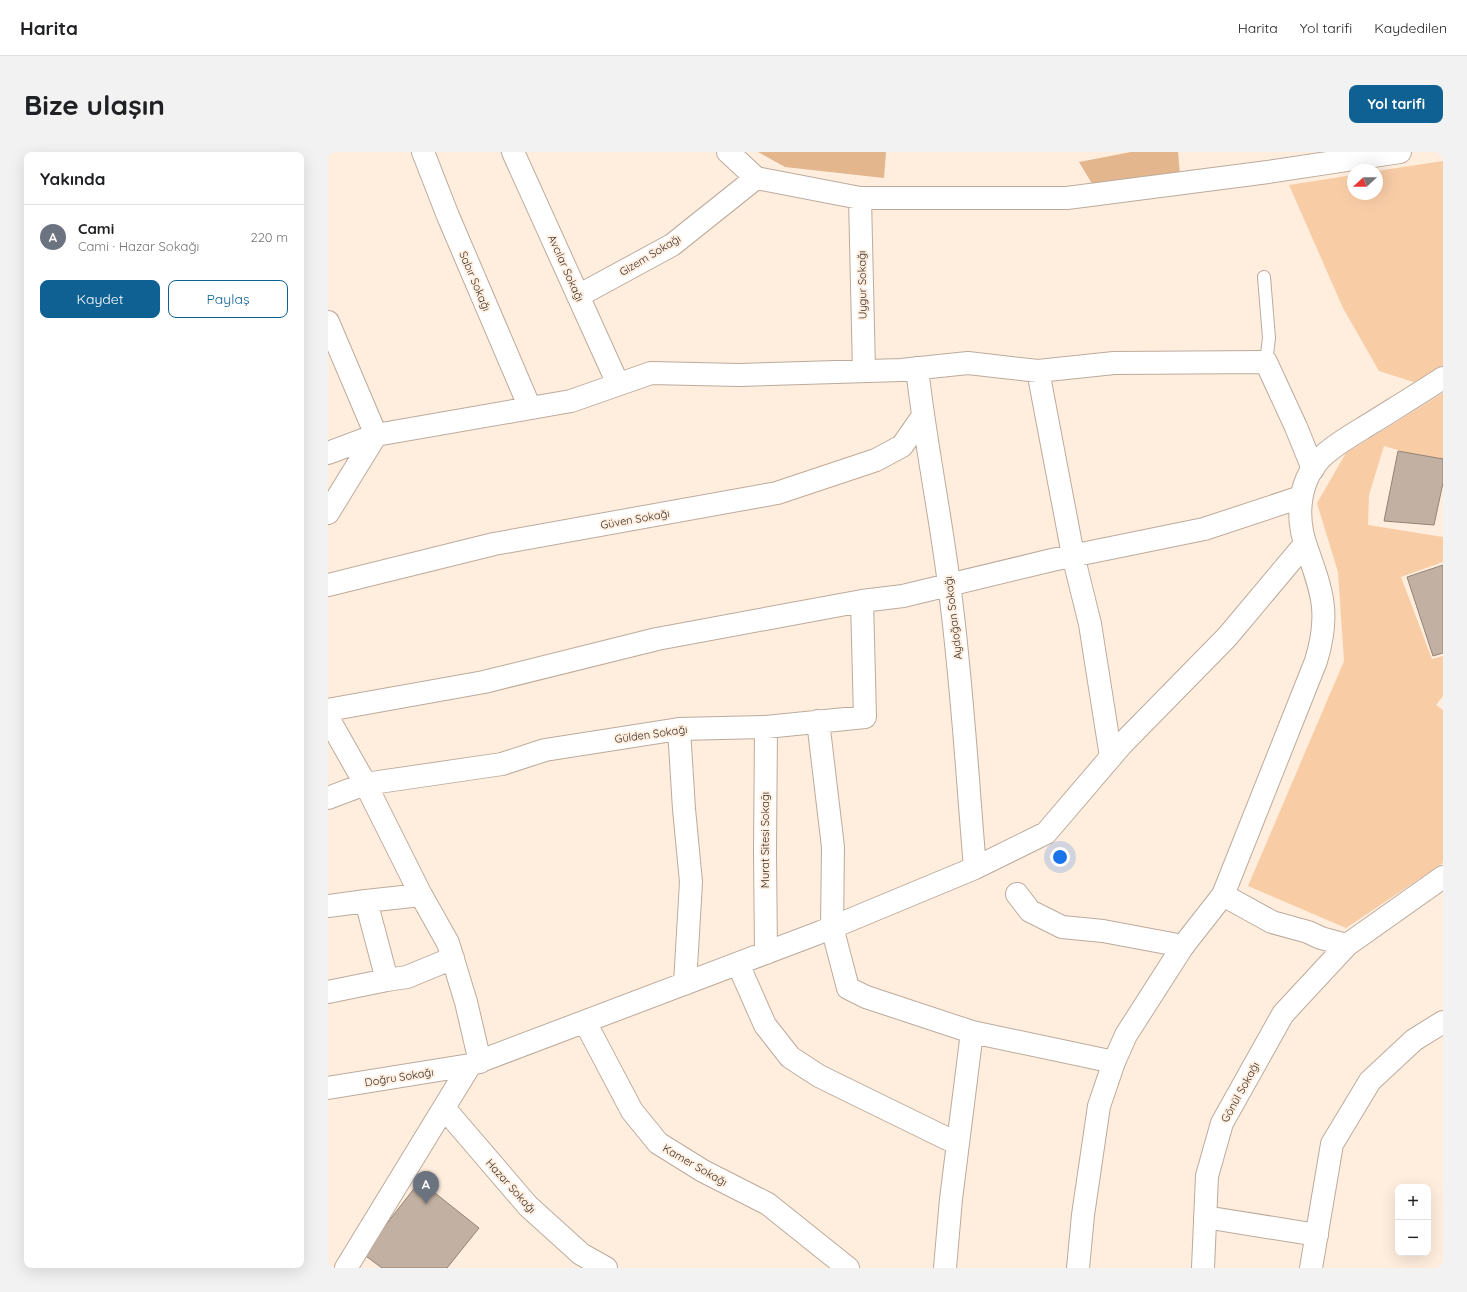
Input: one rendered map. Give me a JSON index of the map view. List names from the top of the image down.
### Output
{
  "streets": {
    "street": [
      "Gizem Sokağı",
      "Avcılar Sokağı",
      "Sabır Sokağı",
      "Uygur Sokağı",
      "Güven Sokağı",
      "Aydoğan Sokağı",
      "Gülden Sokağı",
      "Murat Sitesi Sokağı",
      "Doğru Sokağı",
      "Gönül Sokağı",
      "Kamer Sokağı",
      "Hazar Sokağı"
    ]
  },
  "crossings": [
    ["Gizem Sokağı", "Avcılar Sokağı"],
    ["Güven Sokağı", "Aydoğan Sokağı"],
    ["Aydoğan Sokağı", "Doğru Sokağı"],
    ["Gülden Sokağı", "Murat Sitesi Sokağı"],
    ["Murat Sitesi Sokağı", "Doğru Sokağı"],
    ["Doğru Sokağı", "Kamer Sokağı"]
  ],
  "north": "left",
  "page": {
    "header": "Harita",
    "nav": ["Harita", "Yol tarifi", "Kaydedilen"],
    "buttons": [
      "Yol tarifi",
      ["Kaydet", "Paylaş"]
    ],
    "title": "Bize ulaşın",
    "heading": "Yakında",
    "list": [
      {
        "mark": "A",
        "name": "Cami",
        "note": "Cami · Hazar Sokağı",
        "value": "220 m"
      }
    ],
    "pins": "A",
    "map_buttons": ["+", "−"]
  }
}
